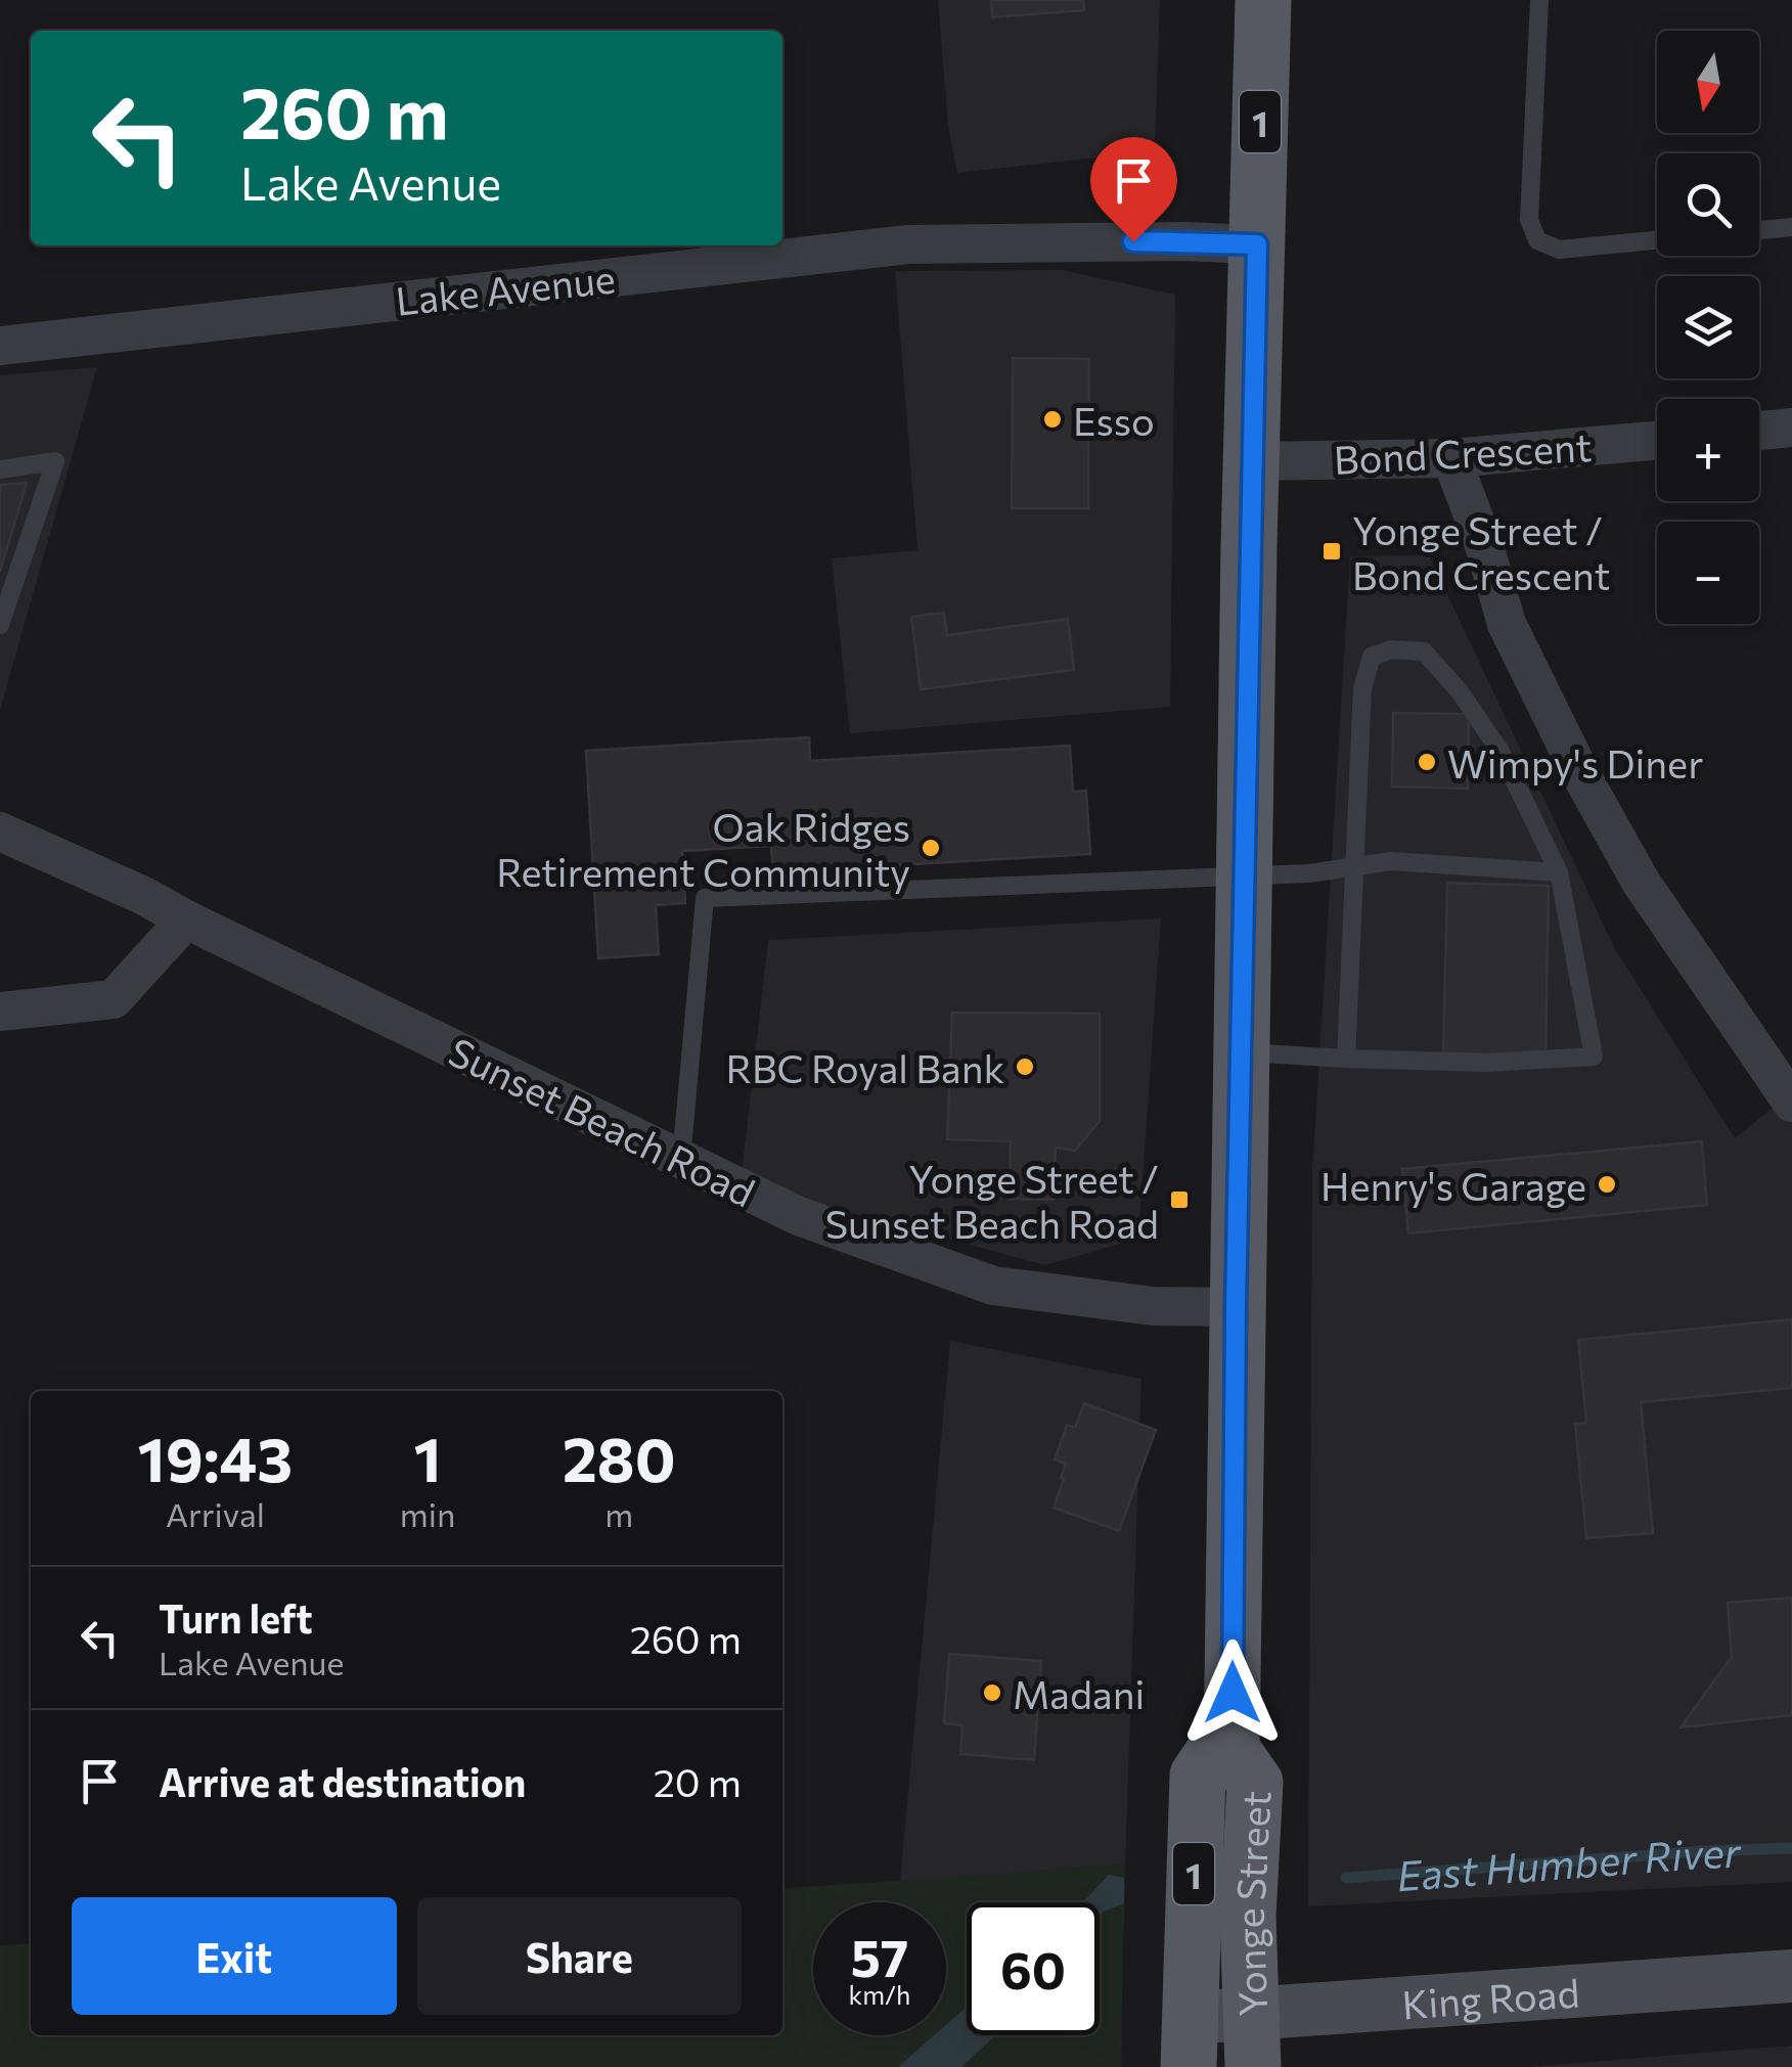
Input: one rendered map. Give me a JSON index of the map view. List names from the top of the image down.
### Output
{
  "streets": {
    "main road": ["1", "Yonge Street", "King Road"],
    "street": ["Lake Avenue", "Bond Crescent", "Sunset Beach Road"]
  },
  "crossings": [
    ["Lake Avenue", "Yonge Street"],
    ["Bond Crescent", "Yonge Street"],
    ["Sunset Beach Road", "Yonge Street"],
    ["Yonge Street", "King Road"]
  ],
  "water": ["East Humber River"],
  "places": {
    "other": [
      "Esso",
      "Wimpy's Diner",
      "Oak Ridges Retirement Community",
      "RBC Royal Bank",
      "Henry's Garage",
      "Madani"
    ],
    "transit": ["Yonge Street / Bond Crescent", "Yonge Street / Sunset Beach Road"]
  },
  "north": "bottom",
  "page": {
    "map_buttons": ["+", "−"],
    "turn": ["260 m", "Lake Avenue"],
    "eta": [
      "19:43",
      "Arrival",
      "1",
      "min",
      "280",
      "m"
    ],
    "list": [
      {
        "name": "Turn left",
        "note": "Lake Avenue",
        "value": "260 m"
      },
      {
        "name": "Arrive at destination",
        "value": "20 m"
      }
    ],
    "buttons": ["Exit", "Share"],
    "speed": "57 km/h",
    "limit": "60"
  }
}
